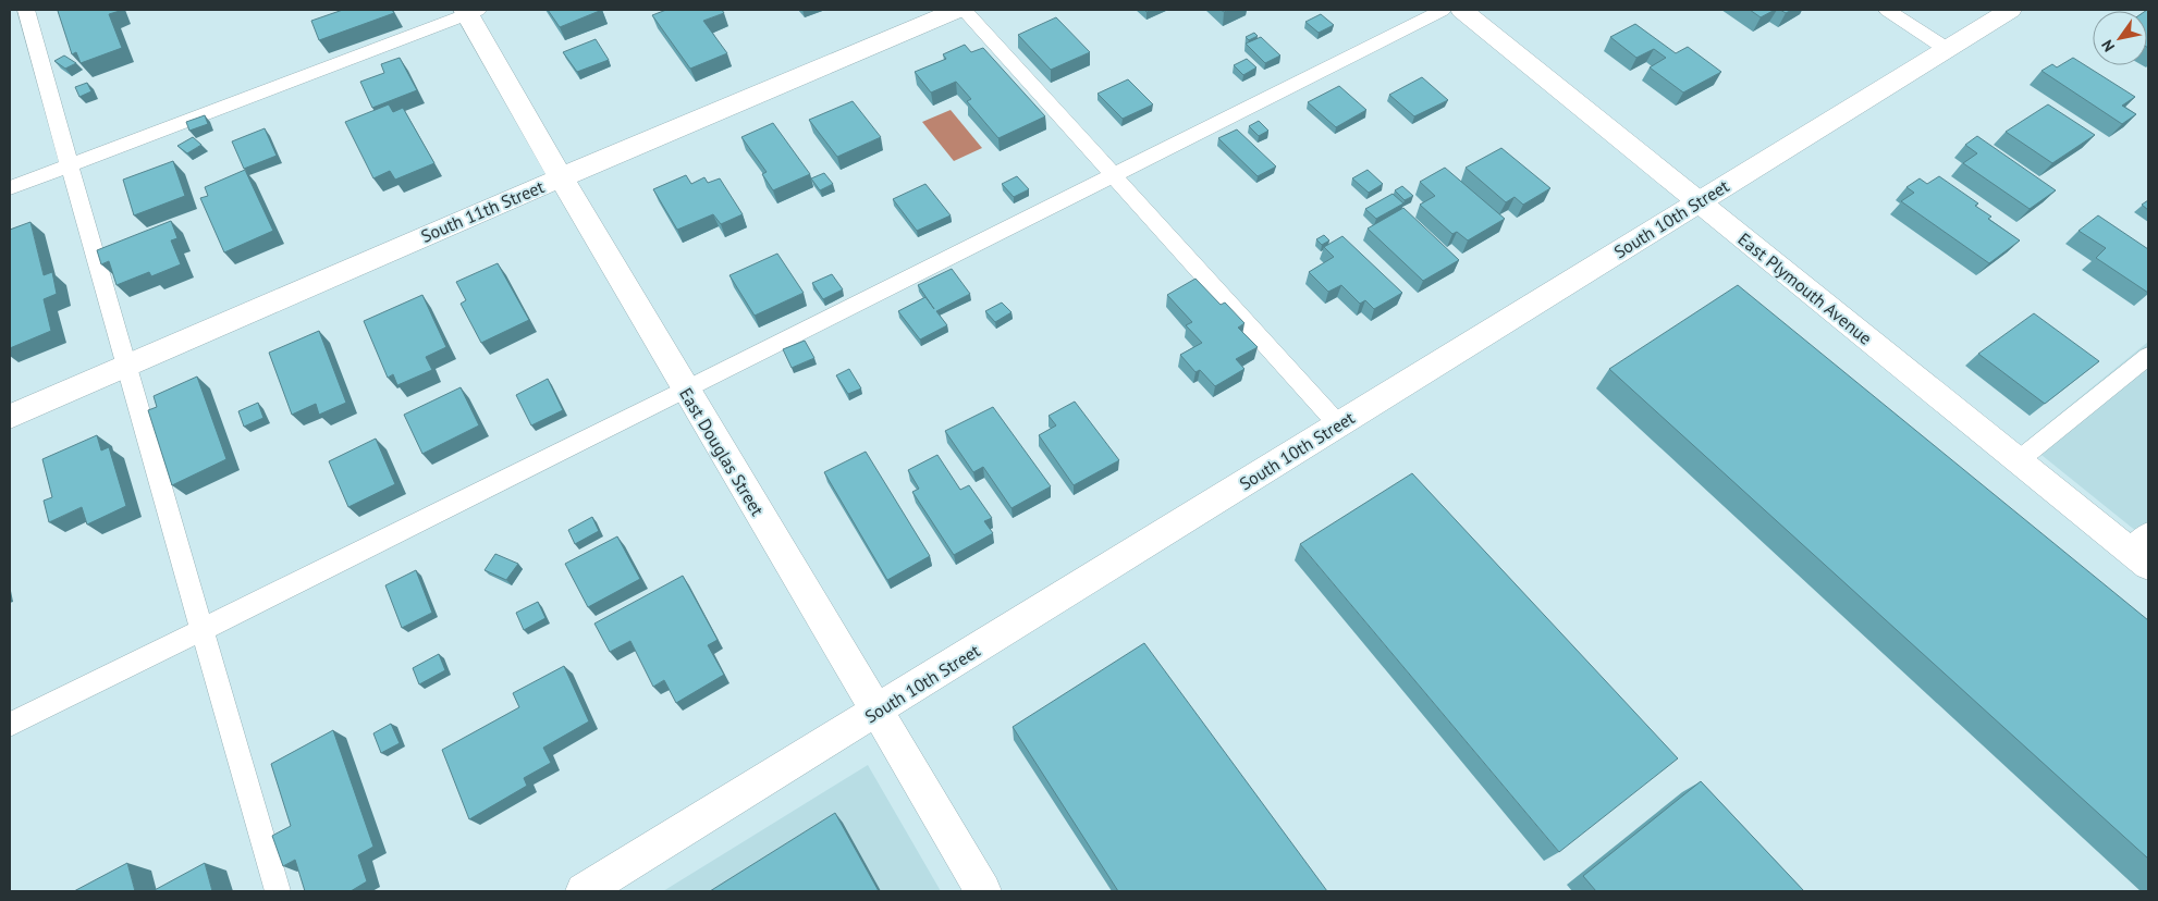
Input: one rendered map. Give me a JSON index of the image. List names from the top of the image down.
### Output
{
  "streets": {
    "street": [
      "South 11th Street",
      "South 10th Street",
      "East Plymouth Avenue",
      "East Douglas Street"
    ]
  },
  "crossings": [
    ["South 11th Street", "East Douglas Street"],
    ["South 10th Street", "East Plymouth Avenue"],
    ["South 10th Street", "East Douglas Street"]
  ],
  "north": "bottom left"
}
